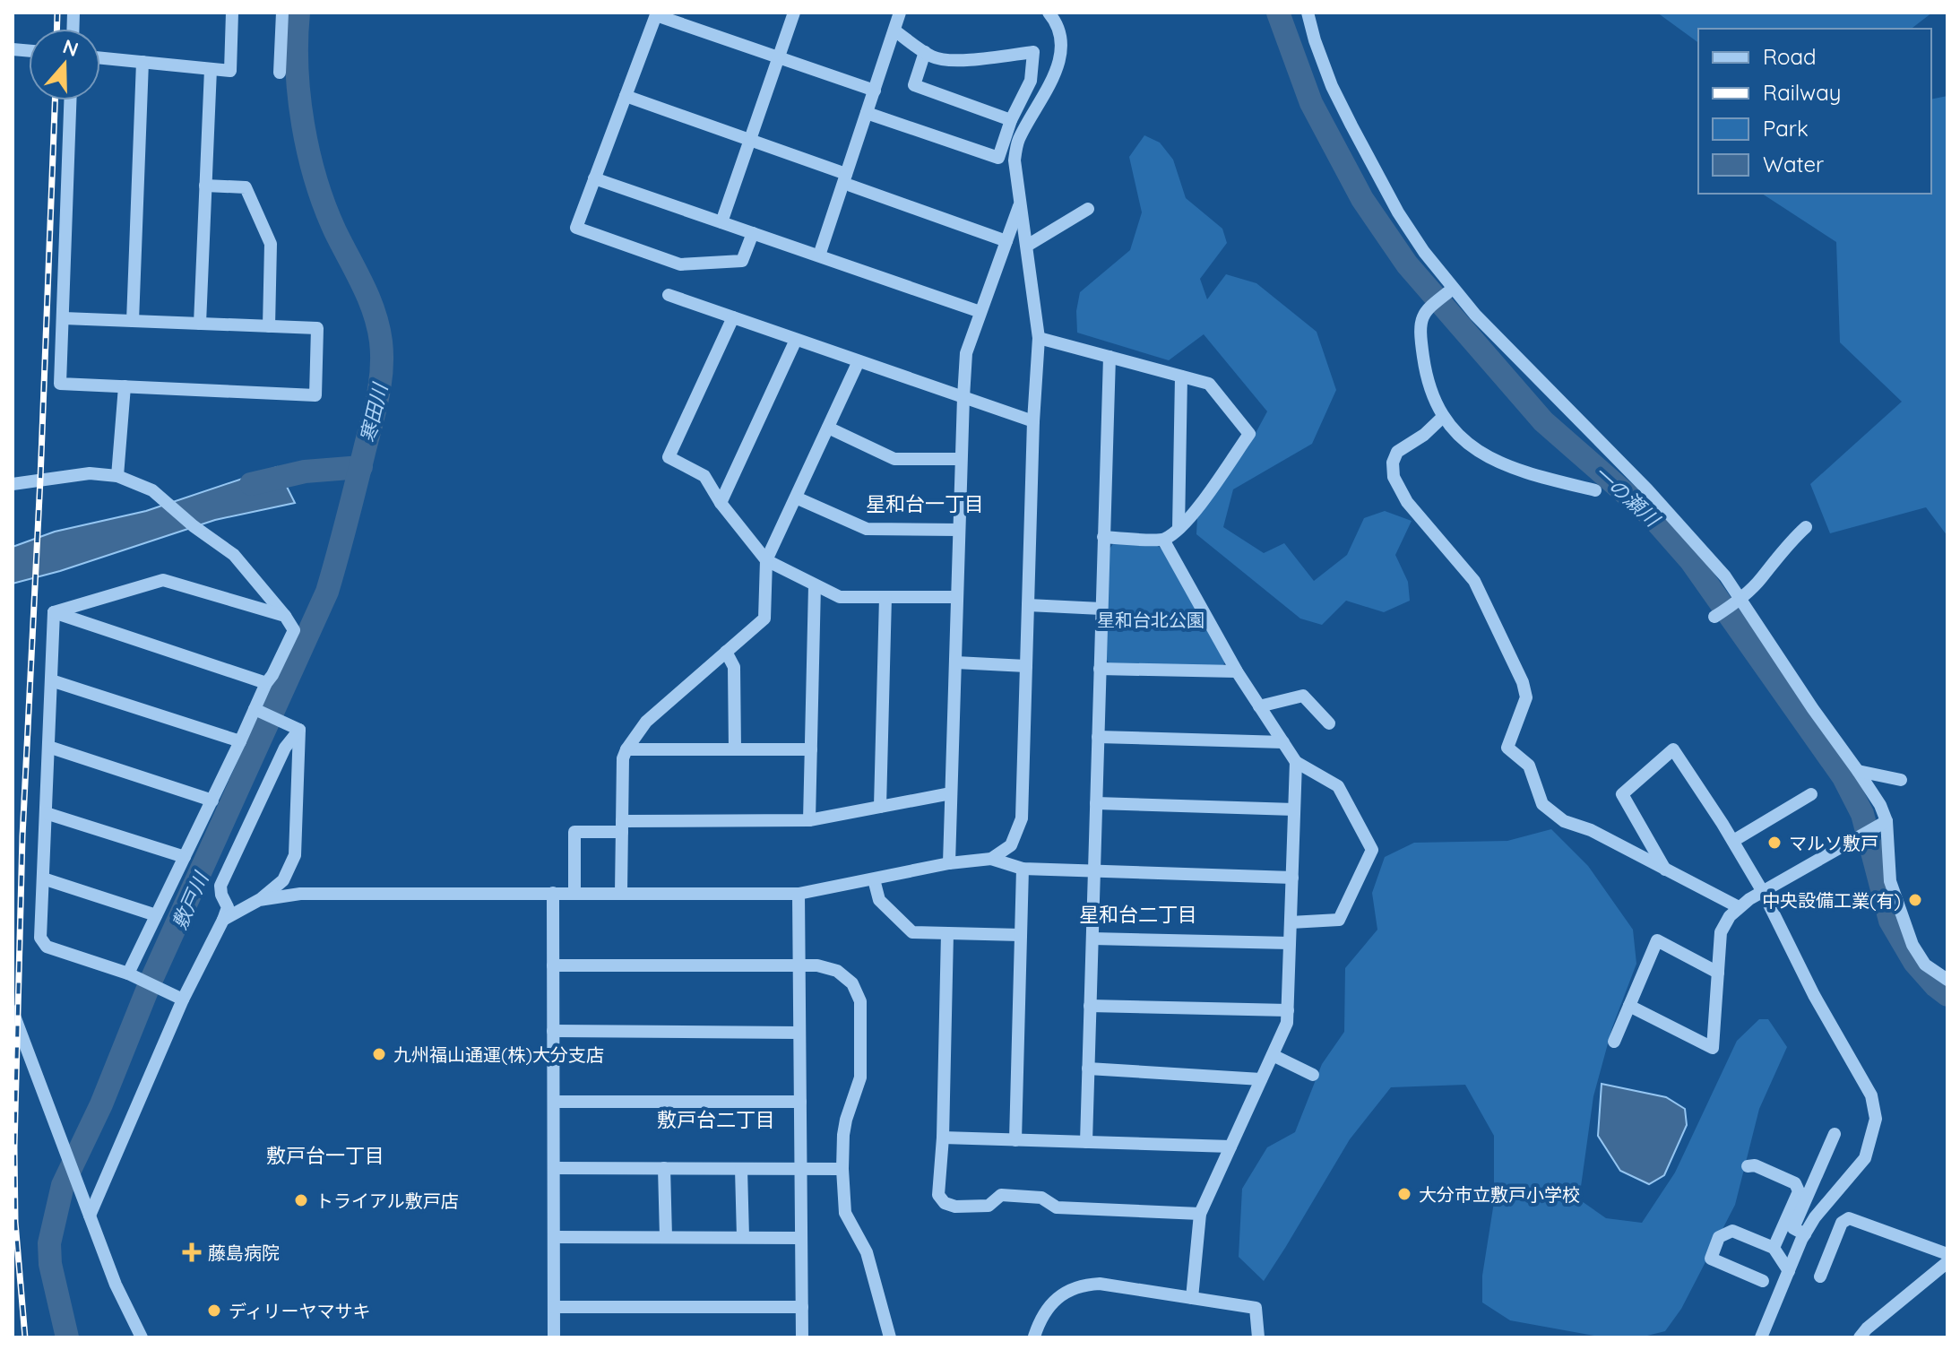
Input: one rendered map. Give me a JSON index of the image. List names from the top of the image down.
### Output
{
  "districts": [
    "星和台一丁目",
    "星和台二丁目",
    "敷戸台二丁目",
    "敷戸台一丁目"
  ],
  "water": ["寒田川", "一の瀬川", "敷戸川"],
  "parks": ["星和台北公園"],
  "places": {
    "other": [
      "マルソ敷戸",
      "中央設備工業(有)",
      "九州福山通運(株)大分支店",
      "大分市立敷戸小学校",
      "トライアル敷戸店",
      "ディリーヤマサキ"
    ],
    "health": ["藤島病院"]
  },
  "legend": [
    "Road",
    "Railway",
    "Park",
    "Water"
  ],
  "north": "top"
}
